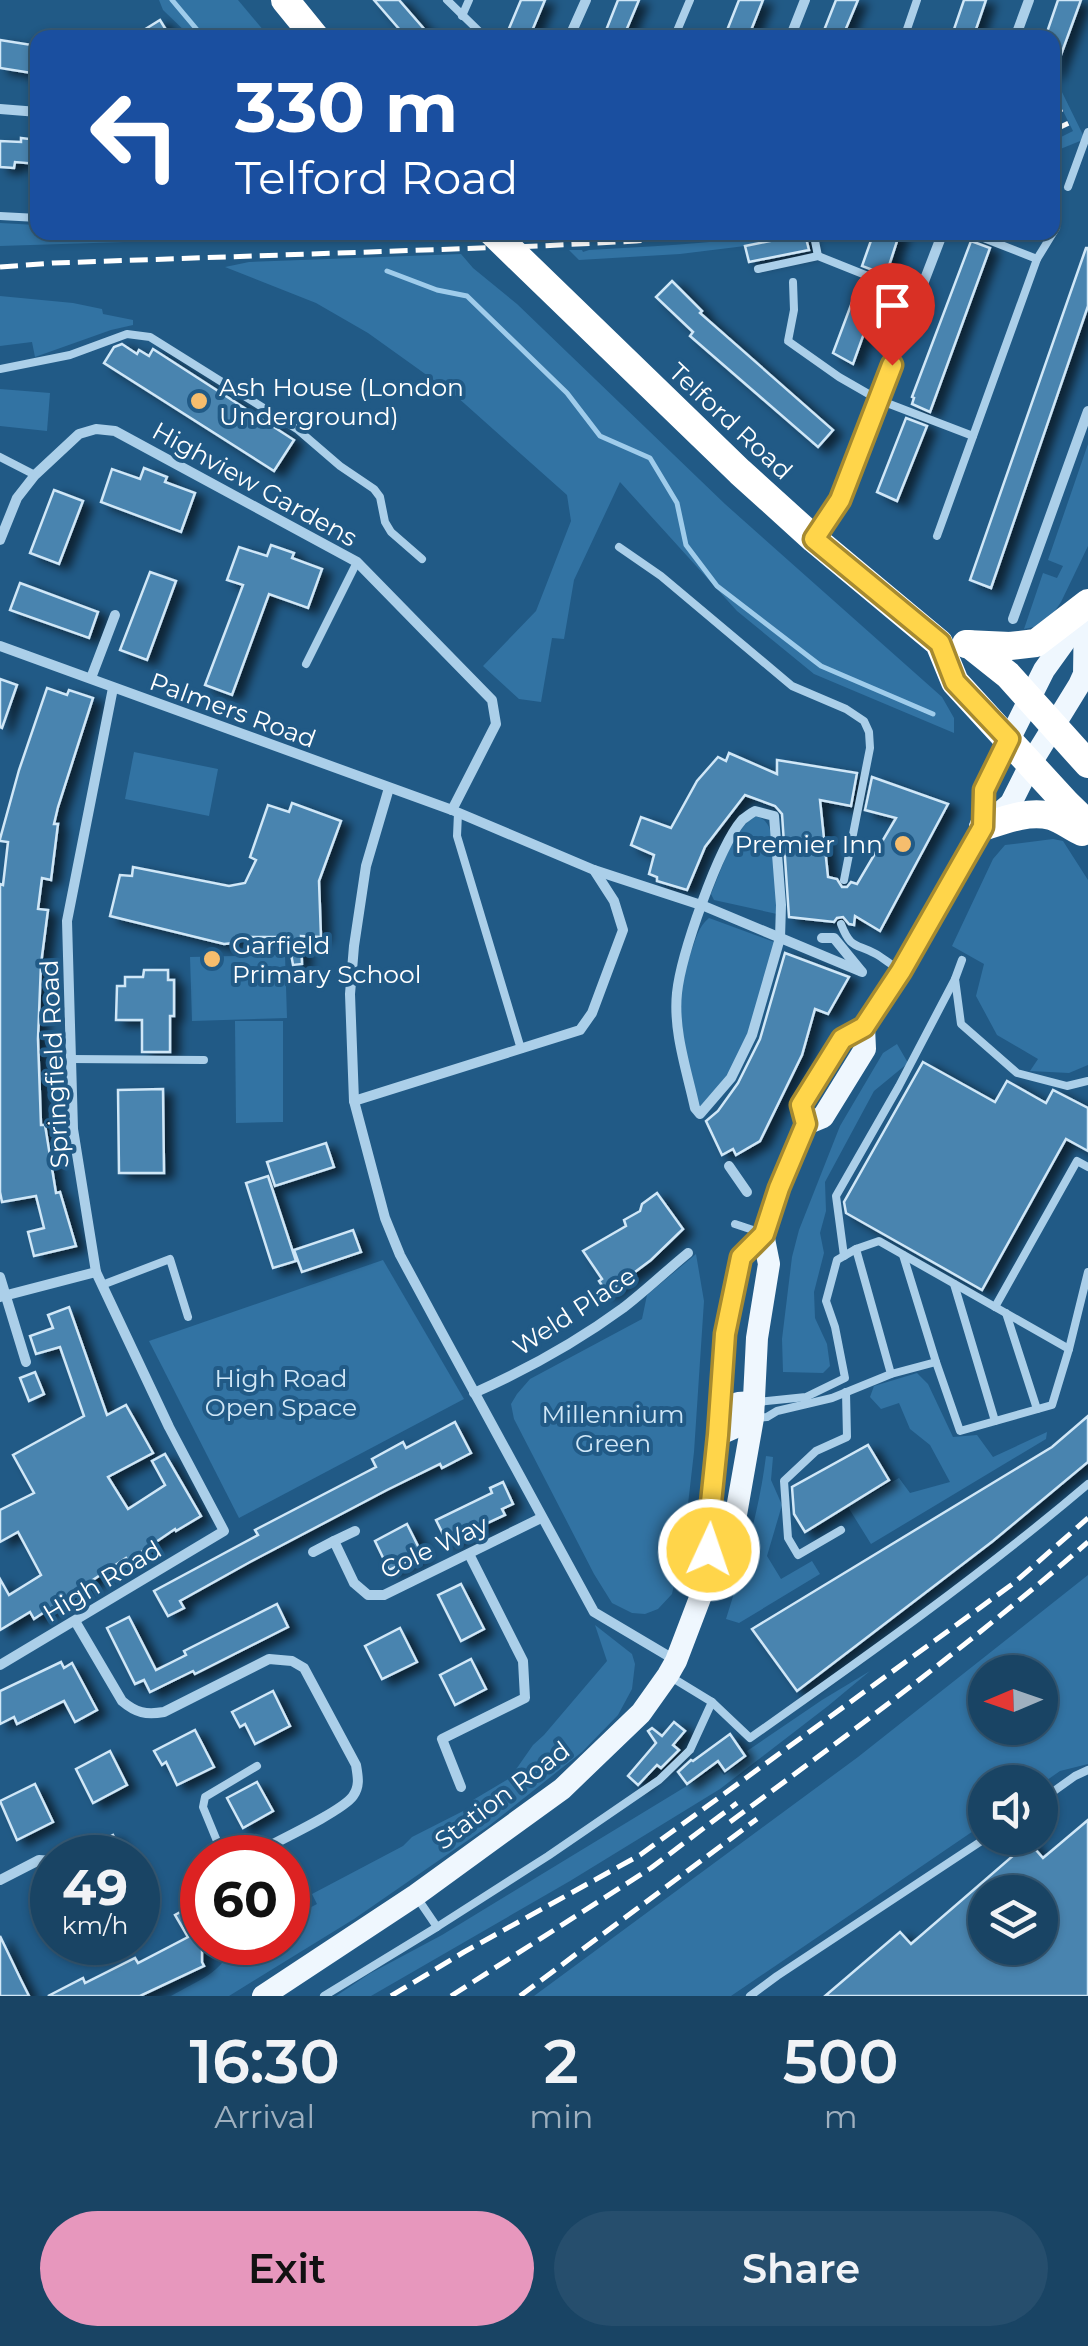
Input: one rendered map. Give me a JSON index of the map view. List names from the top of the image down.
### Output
{
  "streets": {
    "highway": ["Telford Road"],
    "main road": ["Station Road"],
    "street": [
      "Highview Gardens",
      "Palmers Road",
      "Springfield Road",
      "Weld Place",
      "Cole Way",
      "High Road"
    ]
  },
  "crossings": [
    ["Telford Road", "Station Road"],
    ["Highview Gardens", "Palmers Road"],
    ["Palmers Road", "Springfield Road"],
    ["Springfield Road", "High Road"]
  ],
  "parks": ["High Road Open Space", "Millennium Green"],
  "places": ["Ash House (London Underground)", "Premier Inn", "Garfield Primary School"],
  "north": "left",
  "page": {
    "turn": ["330 m", "Telford Road"],
    "speed": "49 km/h",
    "limit": "60",
    "eta": [
      "16:30",
      "Arrival",
      "2",
      "min",
      "500",
      "m"
    ],
    "buttons": ["Exit", "Share"]
  }
}
